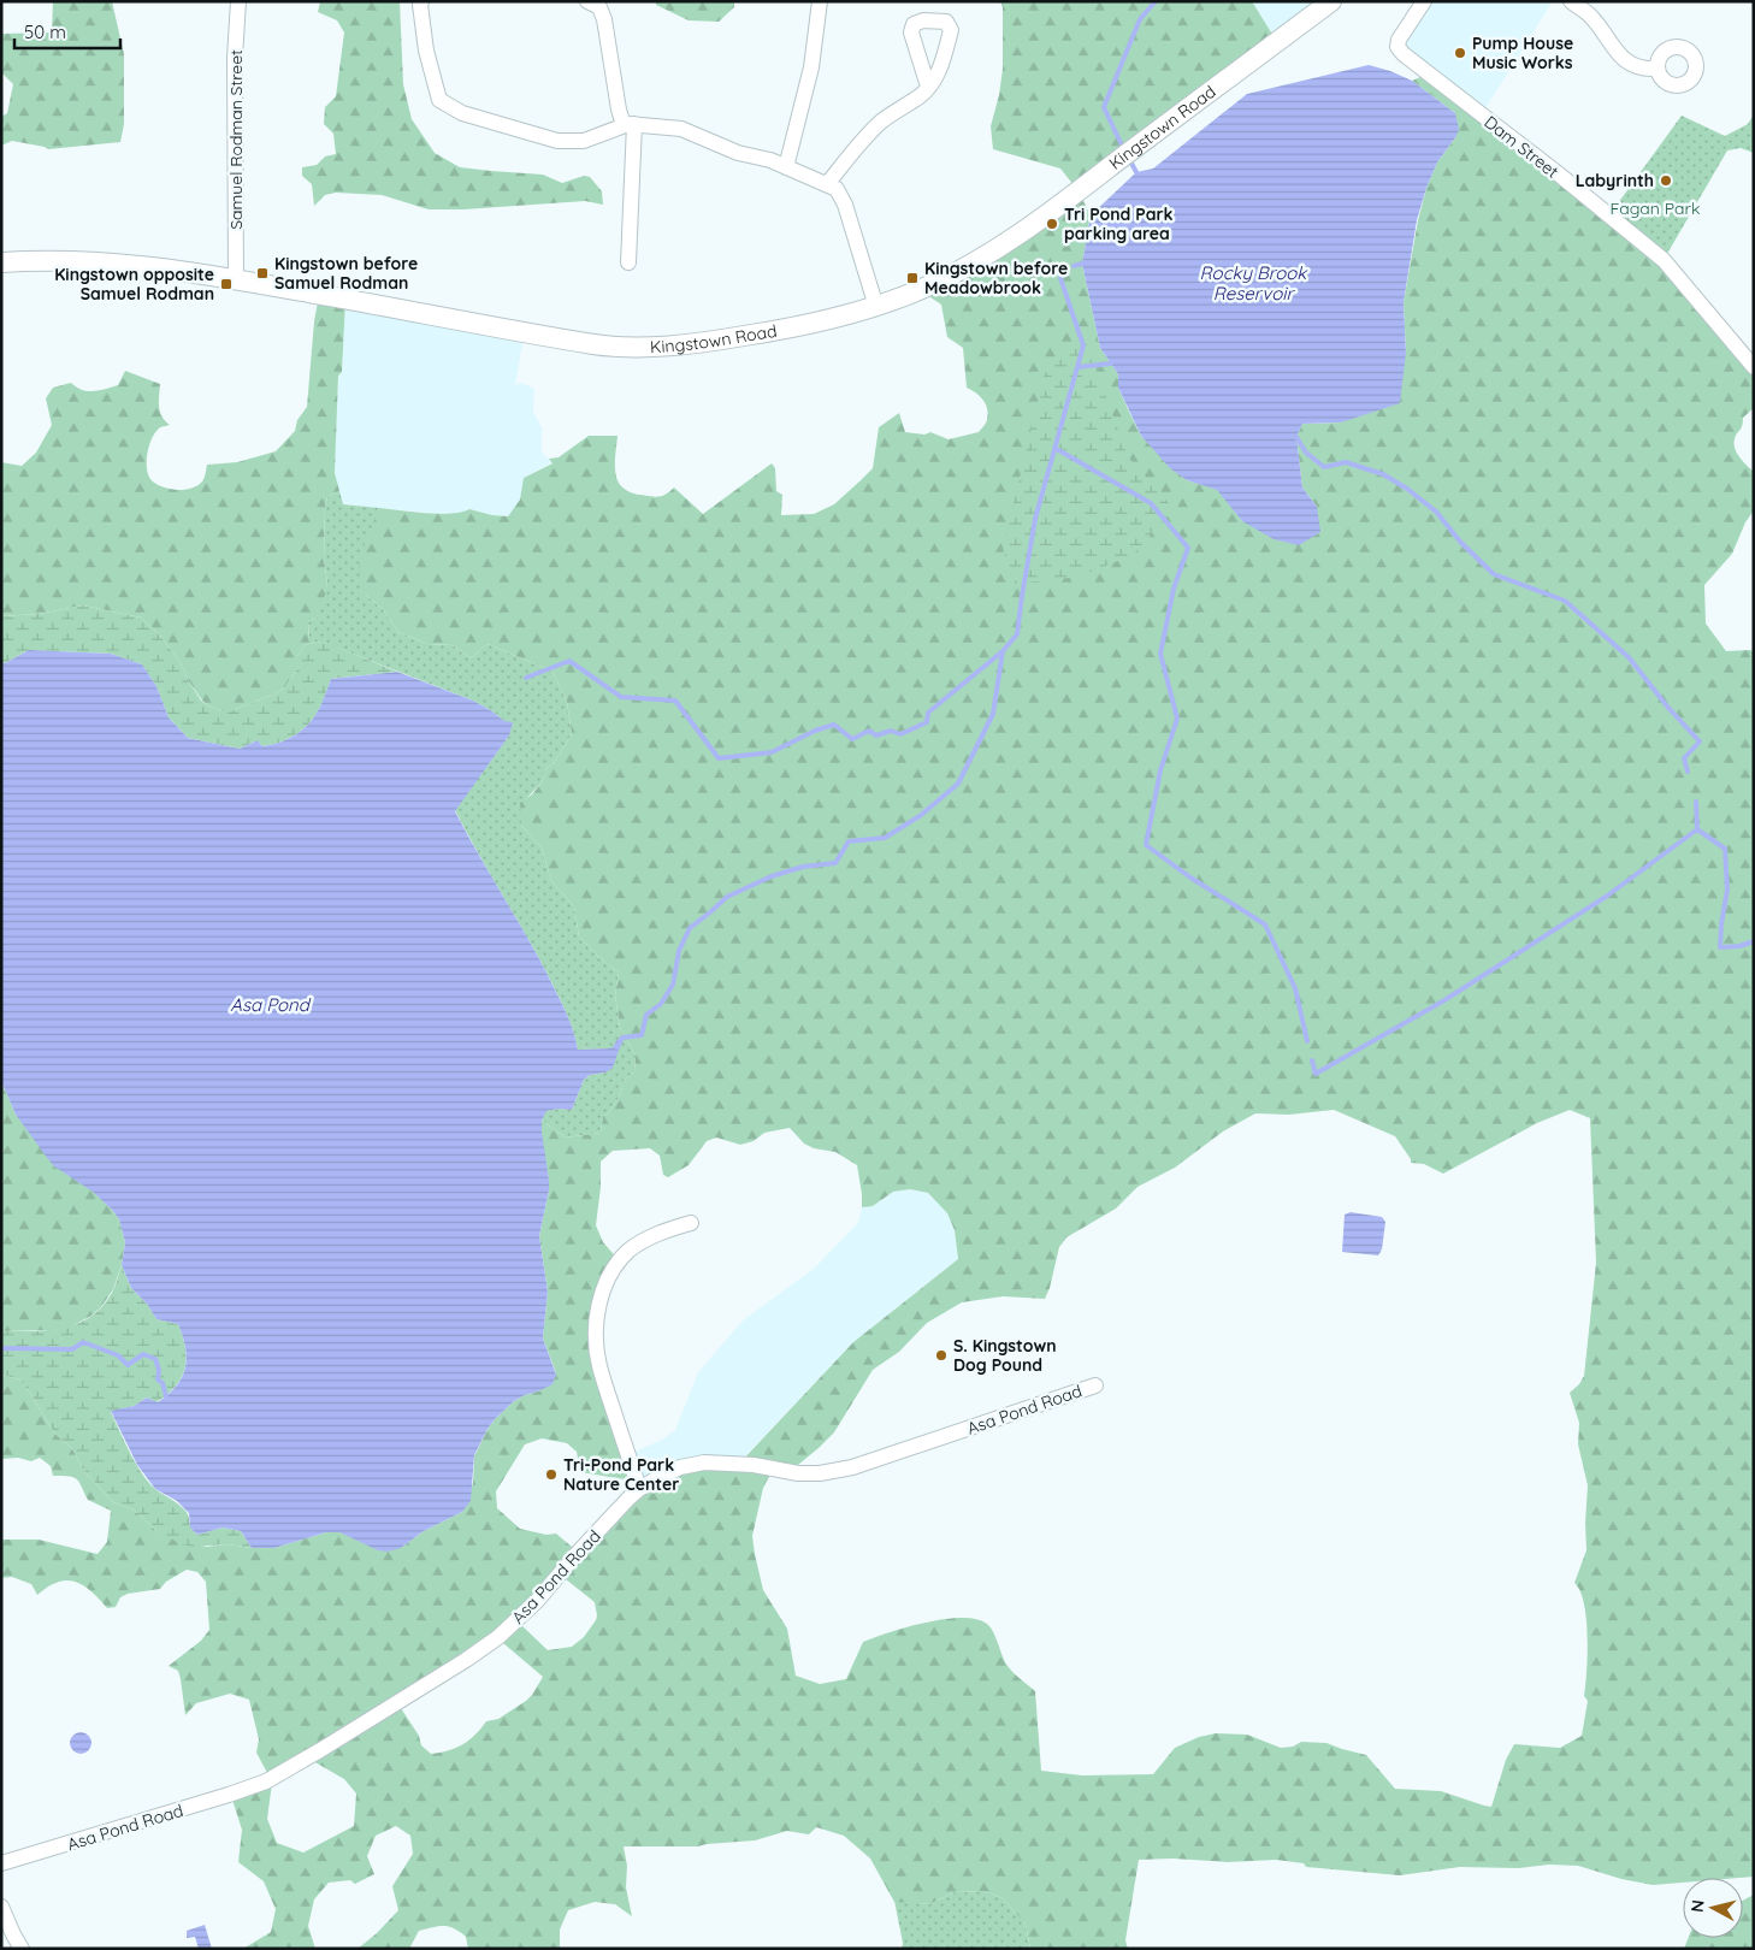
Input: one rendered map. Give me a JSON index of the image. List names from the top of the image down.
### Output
{
  "streets": {
    "main road": ["Kingstown Road"],
    "street": ["Samuel Rodman Street", "Dam Street", "Asa Pond Road"]
  },
  "crossings": [
    ["Kingstown Road", "Samuel Rodman Street"]
  ],
  "water": ["Rocky Brook Reservoir", "Asa Pond"],
  "parks": ["Fagan Park"],
  "places": {
    "other": [
      "Pump House Music Works",
      "Labyrinth",
      "Tri Pond Park parking area",
      "S. Kingstown Dog Pound",
      "Tri-Pond Park Nature Center"
    ],
    "transit": ["Kingstown before Samuel Rodman", "Kingstown before Meadowbrook", "Kingstown opposite Samuel Rodman"]
  },
  "scale_bar": "50 m",
  "north": "left"
}
